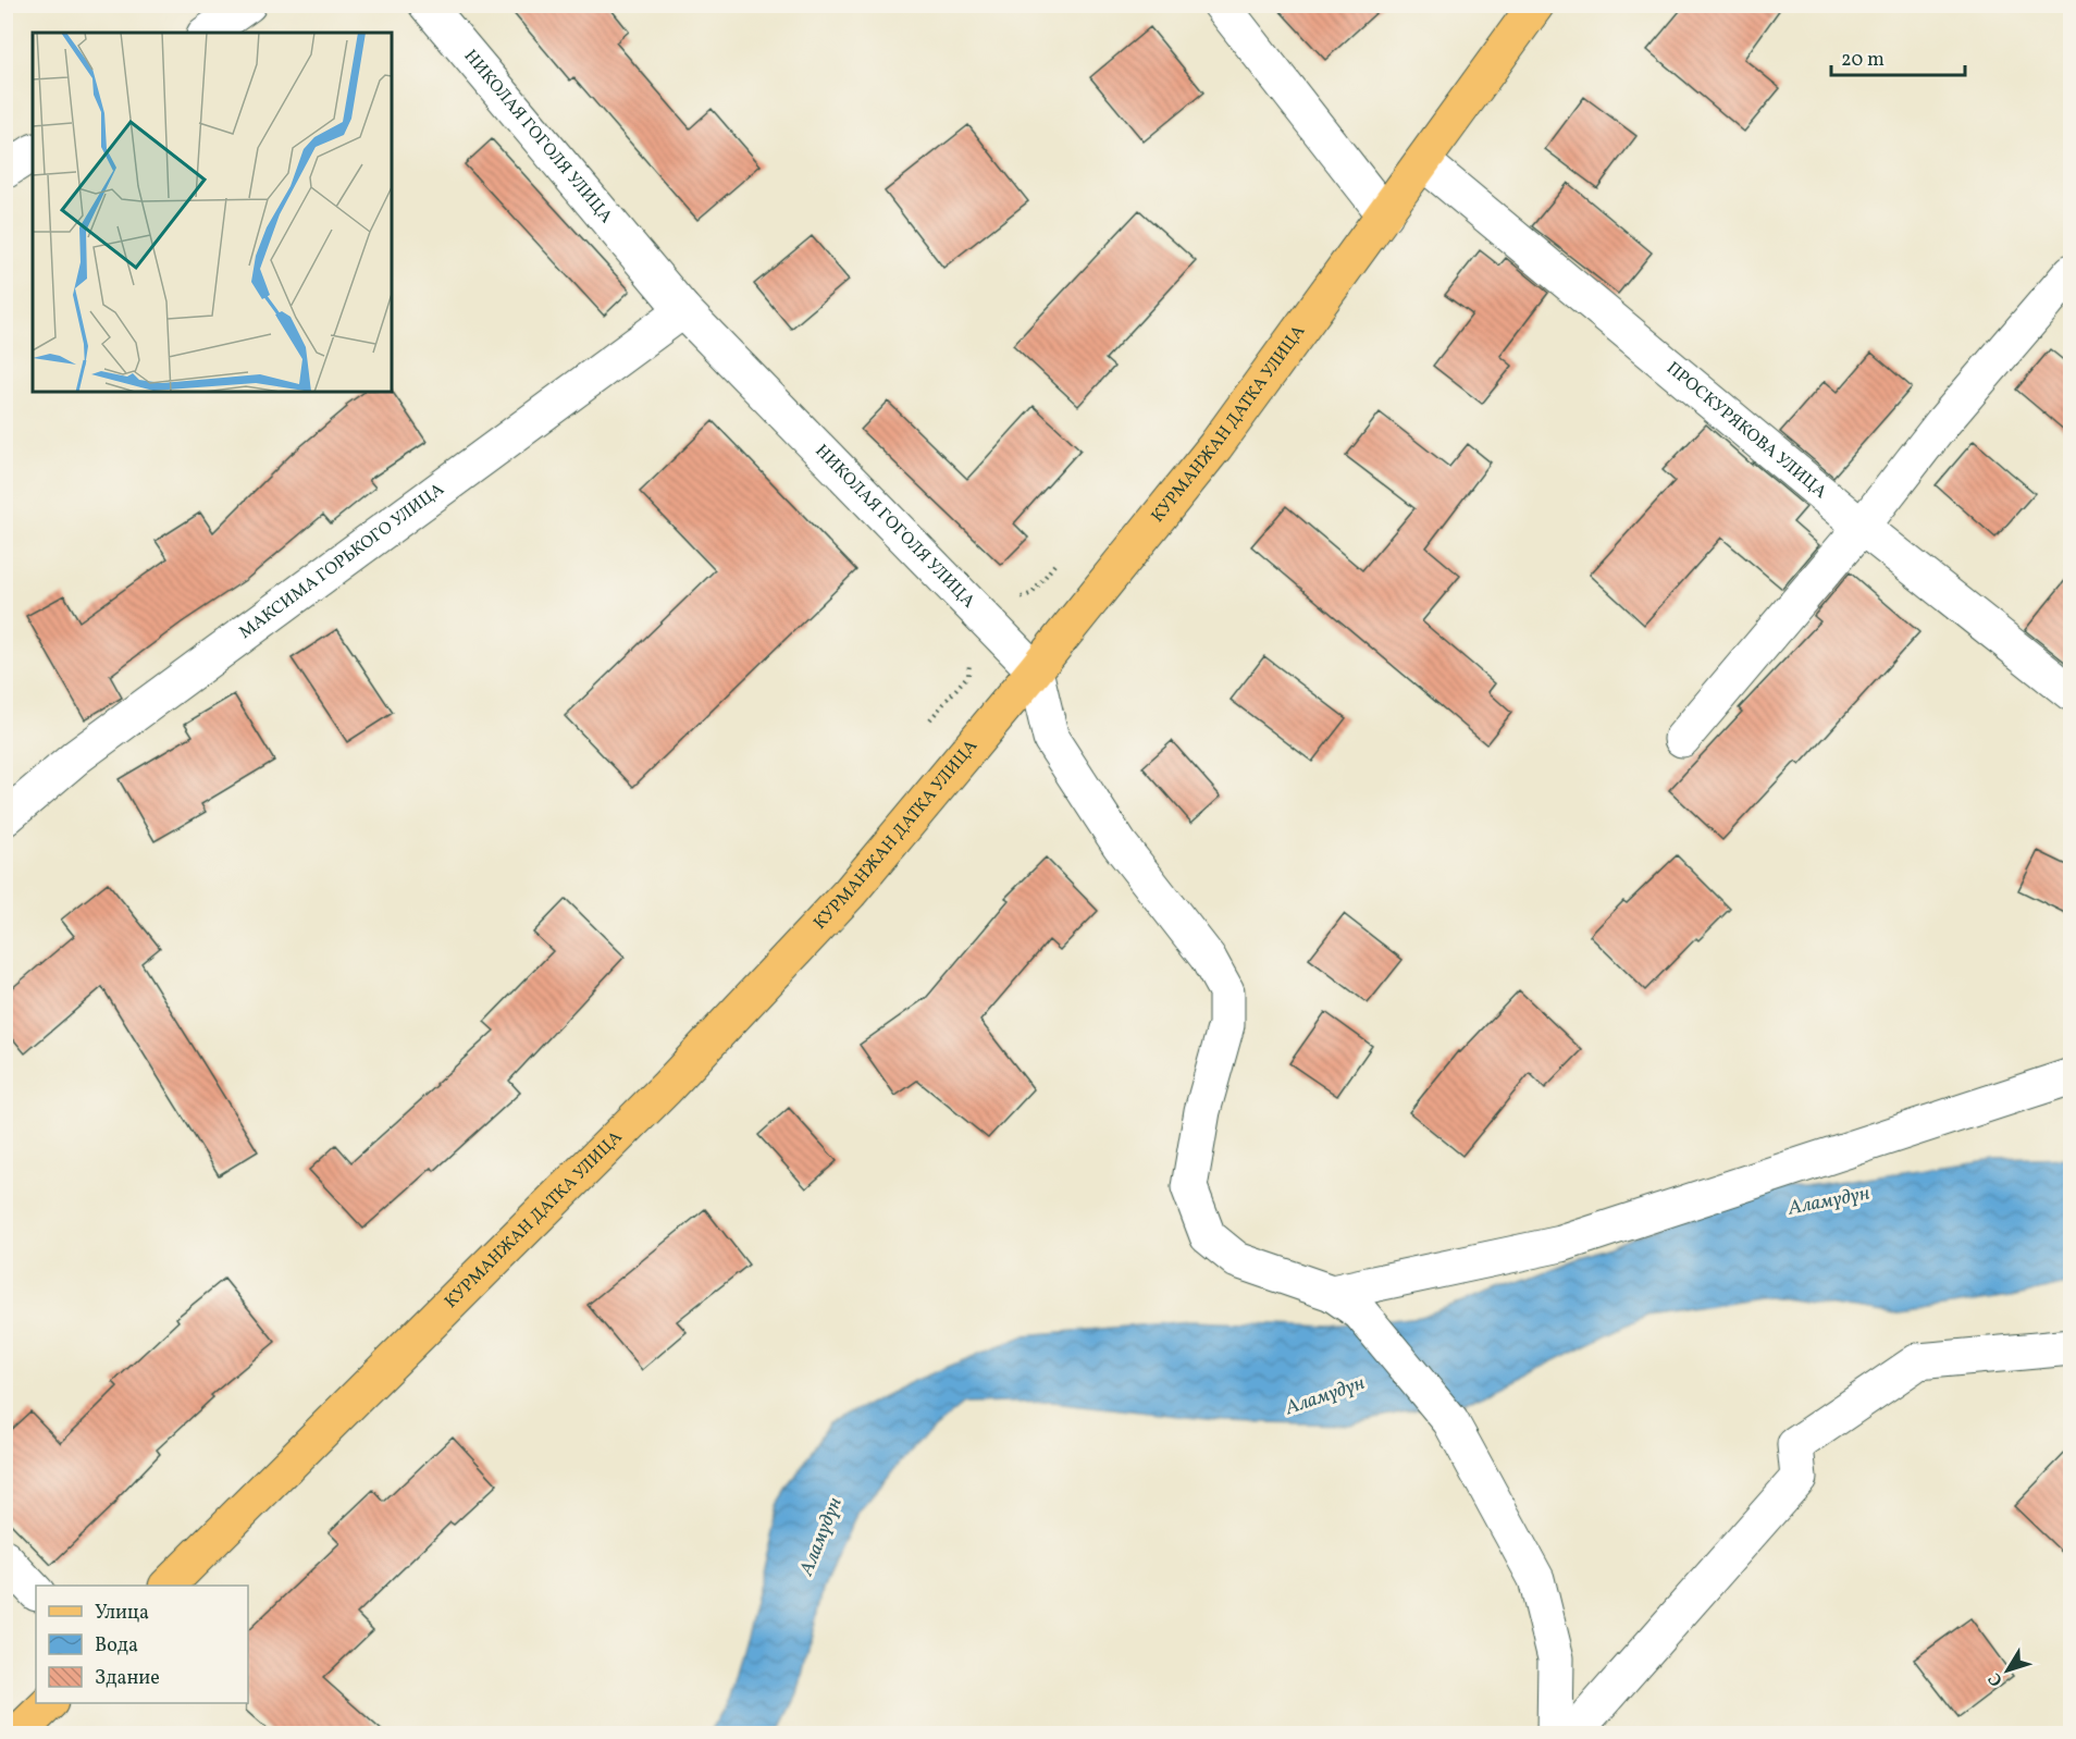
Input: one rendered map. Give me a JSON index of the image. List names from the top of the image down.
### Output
{
  "streets": {
    "main road": ["КУРМАНЖАН ДАТКА УЛИЦА"],
    "street": ["НИКОЛАЯ ГОГОЛЯ УЛИЦА", "ПРОСКУРЯКОВА УЛИЦА", "МАКСИМА ГОРЬКОГО УЛИЦА"]
  },
  "crossings": [
    ["НИКОЛАЯ ГОГОЛЯ УЛИЦА", "КУРМАНЖАН ДАТКА УЛИЦА"],
    ["НИКОЛАЯ ГОГОЛЯ УЛИЦА", "МАКСИМА ГОРЬКОГО УЛИЦА"],
    ["КУРМАНЖАН ДАТКА УЛИЦА", "ПРОСКУРЯКОВА УЛИЦА"]
  ],
  "water": ["Аламүдүн"],
  "legend": ["Улица", "Вода", "Здание"],
  "scale_bar": "20 m",
  "north": "bottom left"
}
